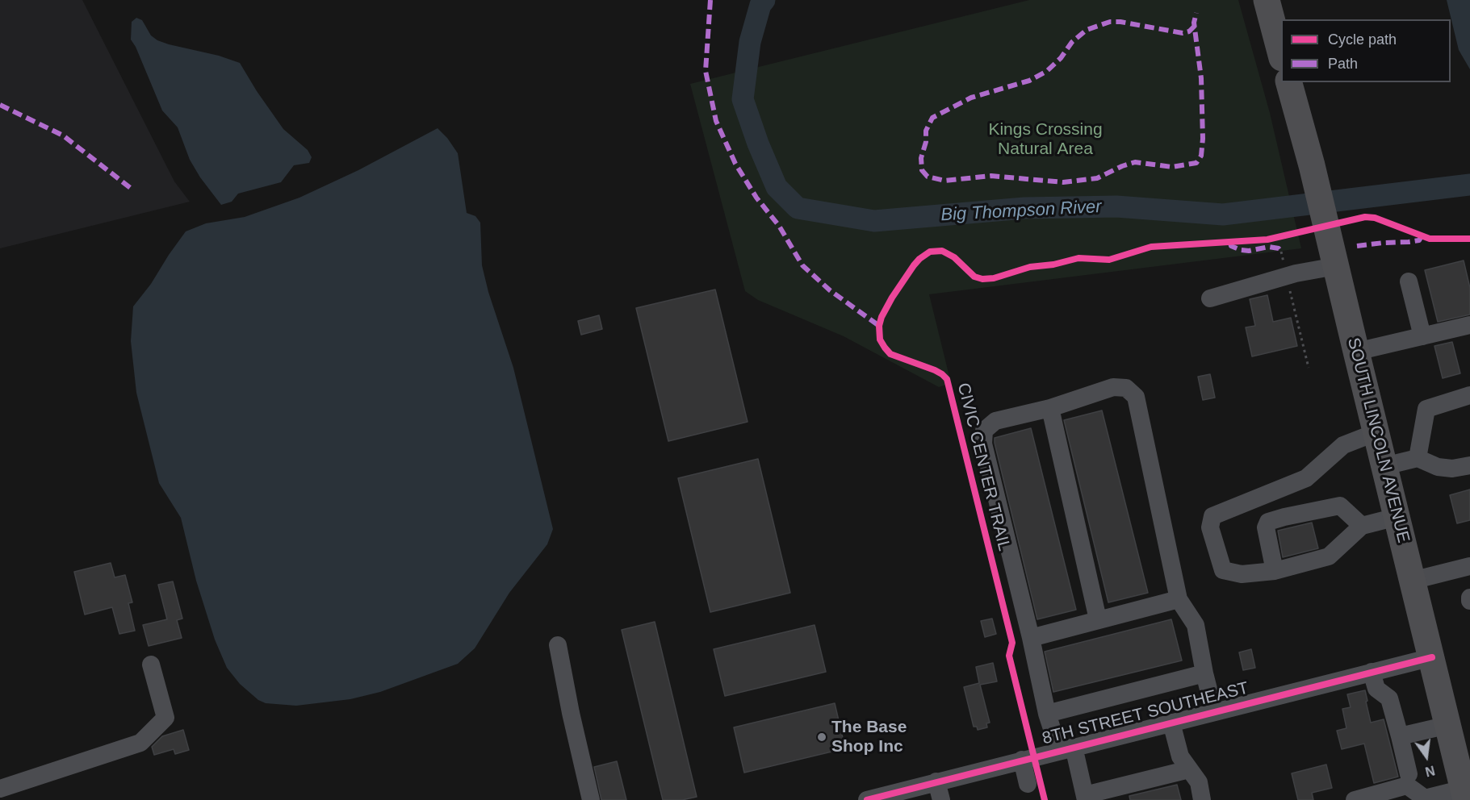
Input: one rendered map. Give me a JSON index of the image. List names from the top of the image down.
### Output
{
  "streets": {
    "highway": ["SOUTH LINCOLN AVENUE"],
    "street": ["8TH STREET SOUTHEAST"],
    "cycle path": ["CIVIC CENTER TRAIL"]
  },
  "crossings": [
    ["SOUTH LINCOLN AVENUE", "8TH STREET SOUTHEAST"]
  ],
  "water": ["Big Thompson River"],
  "parks": ["Kings Crossing Natural Area"],
  "places": ["The Base Shop Inc"],
  "legend": ["Cycle path", "Path"],
  "north": "bottom"
}
